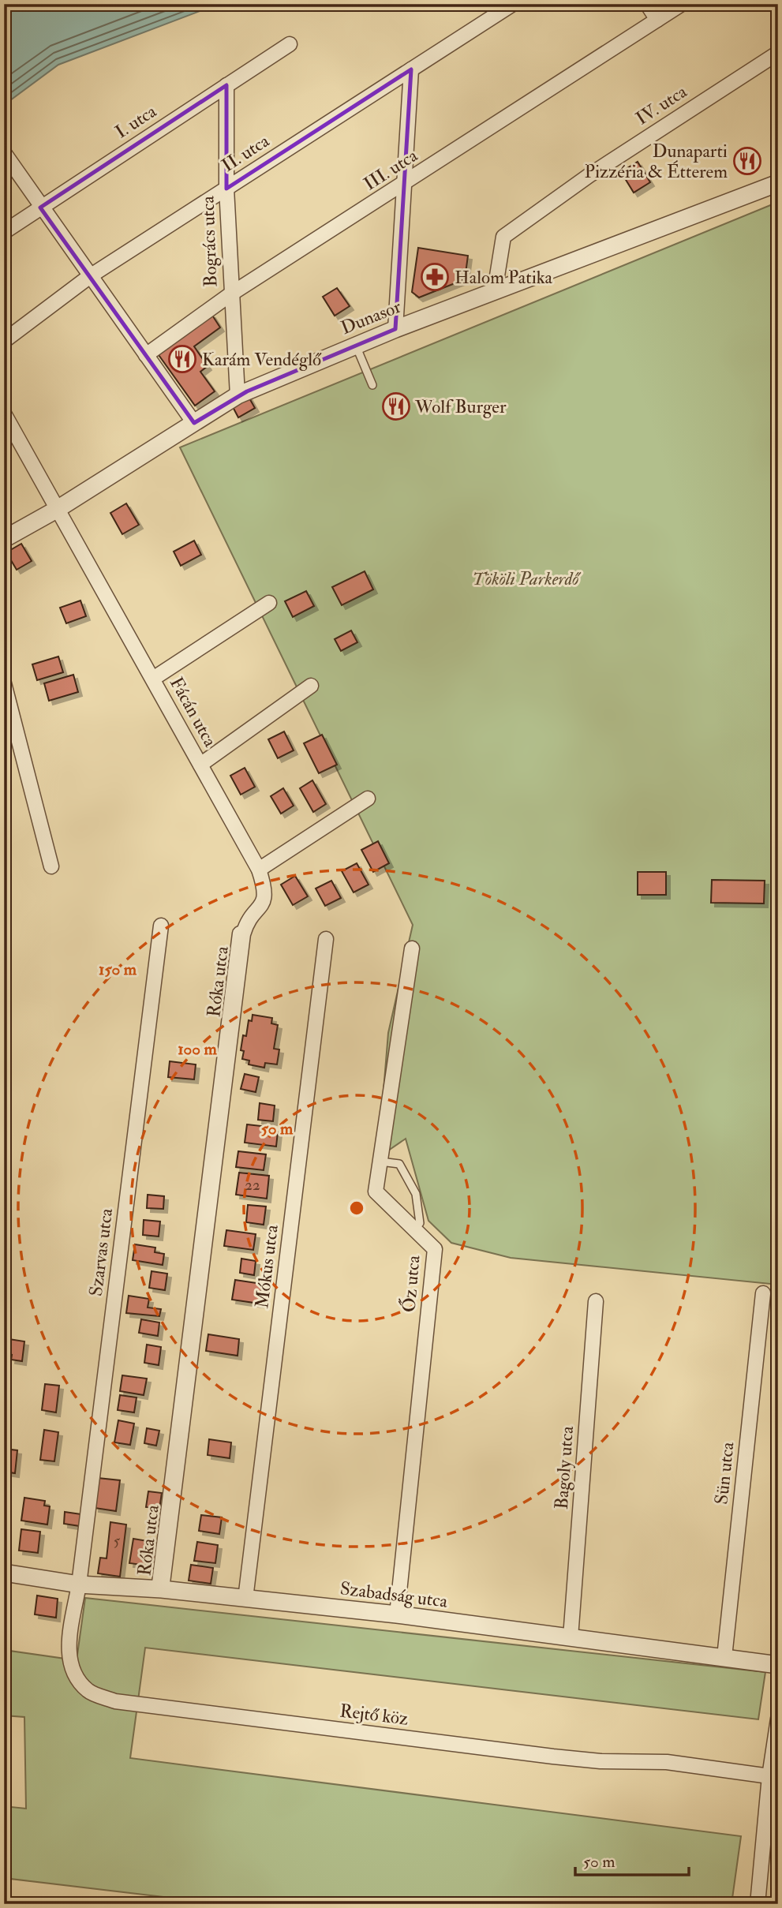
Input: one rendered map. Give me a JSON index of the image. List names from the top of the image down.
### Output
{
  "streets": {
    "street": [
      "IV. utca",
      "I. utca",
      "II. utca",
      "III. utca",
      "Bogrács utca",
      "Dunasor",
      "Fácán utca",
      "Róka utca",
      "Szarvas utca",
      "Mókus utca",
      "Őz utca",
      "Bagoly utca",
      "Sün utca",
      "Szabadság utca",
      "Rejtő köz"
    ]
  },
  "crossings": [
    ["IV. utca", "Dunasor"],
    ["I. utca", "Bogrács utca"],
    ["II. utca", "Bogrács utca"],
    ["III. utca", "Bogrács utca"],
    ["Bogrács utca", "Dunasor"],
    ["Dunasor", "Fácán utca"],
    ["Fácán utca", "Róka utca"],
    ["Róka utca", "Szabadság utca"],
    ["Szarvas utca", "Szabadság utca"],
    ["Szarvas utca", "Rejtő köz"],
    ["Mókus utca", "Szabadság utca"],
    ["Őz utca", "Szabadság utca"],
    ["Bagoly utca", "Szabadság utca"],
    ["Sün utca", "Szabadság utca"],
    ["Szabadság utca", "Rejtő köz"]
  ],
  "parks": ["Tököli Parkerdő"],
  "places": {
    "restaurant": ["Dunaparti Pizzéria & Étterem", "Karám Vendéglő", "Wolf Burger"],
    "pharmacy": ["Halom Patika"]
  },
  "house_numbers": ["22", "5"],
  "scale_bar": "50 m",
  "rings": ["150 m", "100 m", "50 m"]
}
